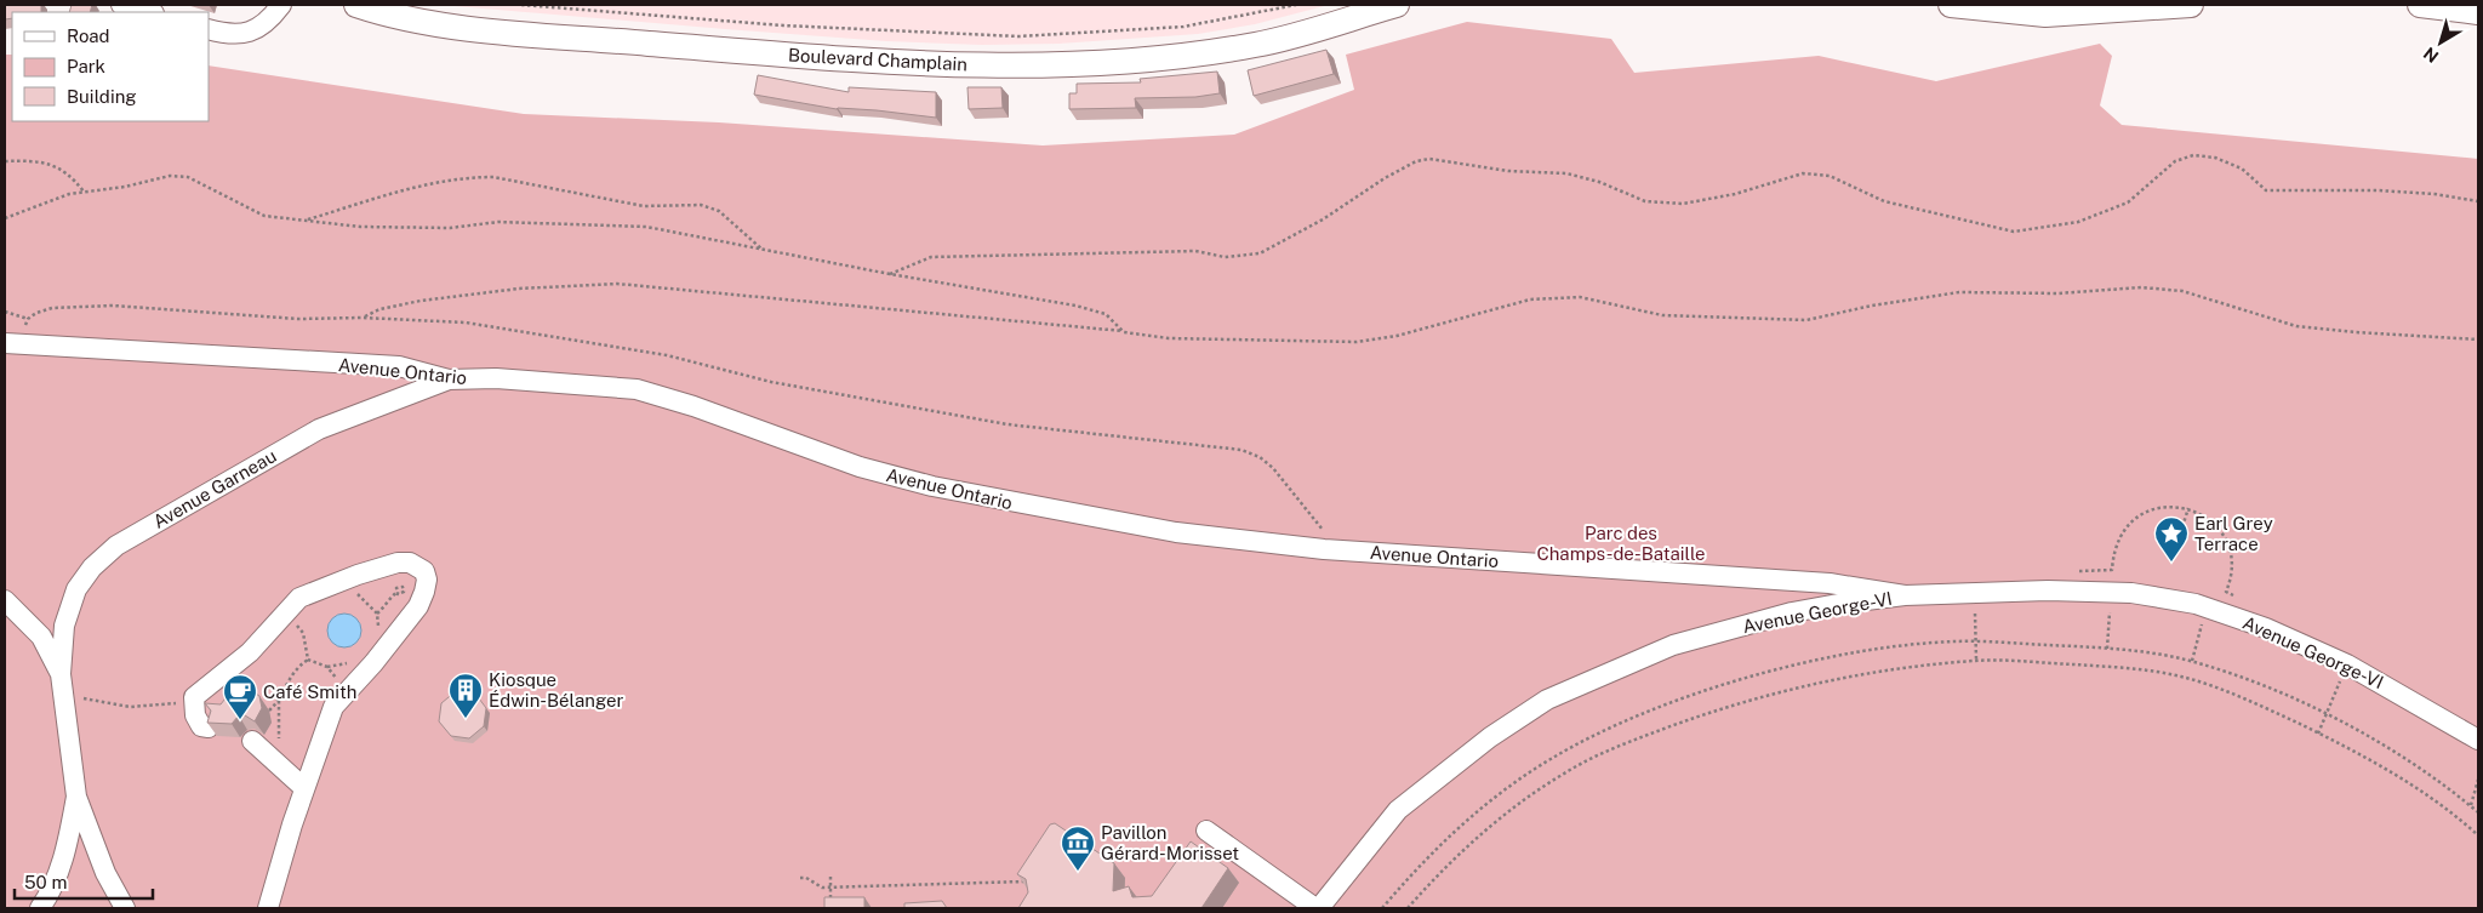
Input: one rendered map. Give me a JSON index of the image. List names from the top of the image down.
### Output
{
  "streets": {
    "main road": ["Boulevard Champlain"],
    "street": ["Avenue Ontario", "Avenue Garneau", "Avenue George-VI"]
  },
  "crossings": [
    ["Avenue Ontario", "Avenue Garneau"],
    ["Avenue Ontario", "Avenue George-VI"]
  ],
  "parks": ["Parc des Champs-de-Bataille"],
  "places": {
    "place": ["Earl Grey Terrace"],
    "building": ["Kiosque Édwin-Bélanger"],
    "cafe": ["Café Smith"],
    "museum": ["Pavillon Gérard-Morisset"]
  },
  "legend": ["Road", "Park", "Building"],
  "scale_bar": "50 m",
  "north": "bottom left"
}
